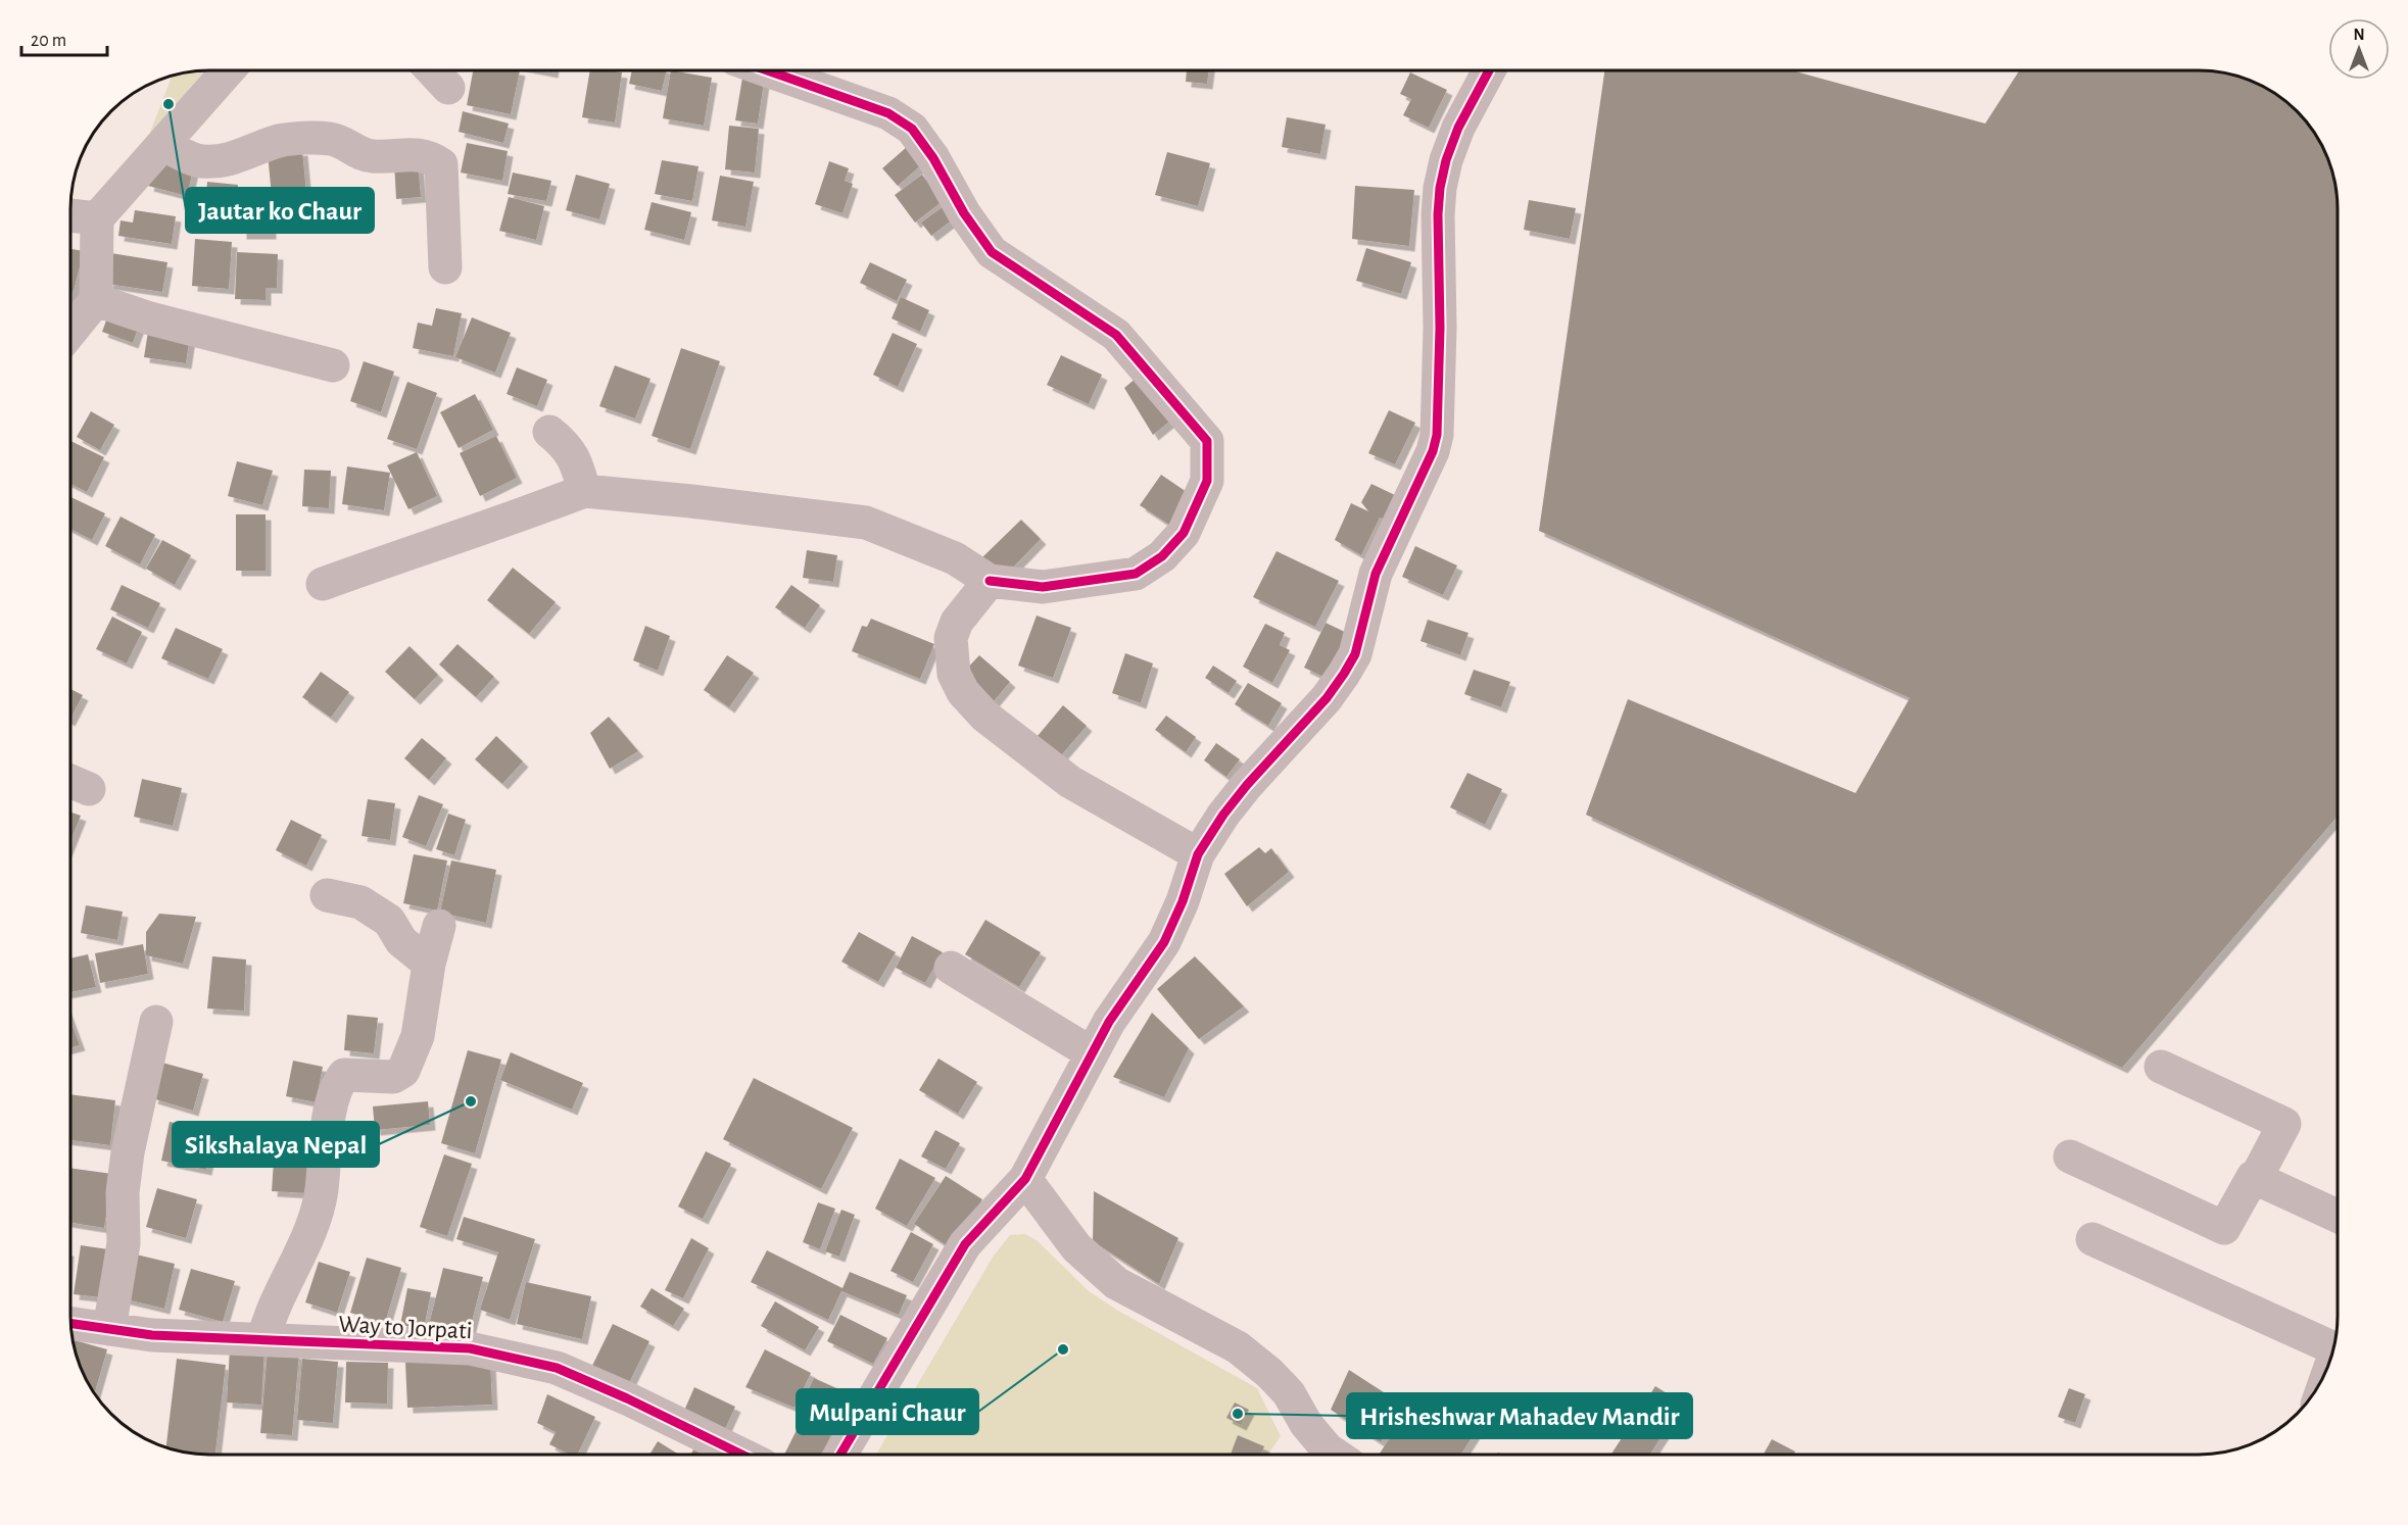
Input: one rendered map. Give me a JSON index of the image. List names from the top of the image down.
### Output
{
  "streets": {
    "street": ["Way to Jorpati"]
  },
  "places": [
    "Jautar ko Chaur",
    "Sikshalaya Nepal",
    "Mulpani Chaur",
    "Hrisheshwar Mahadev Mandir"
  ],
  "scale_bar": "20 m",
  "north": "top"
}
